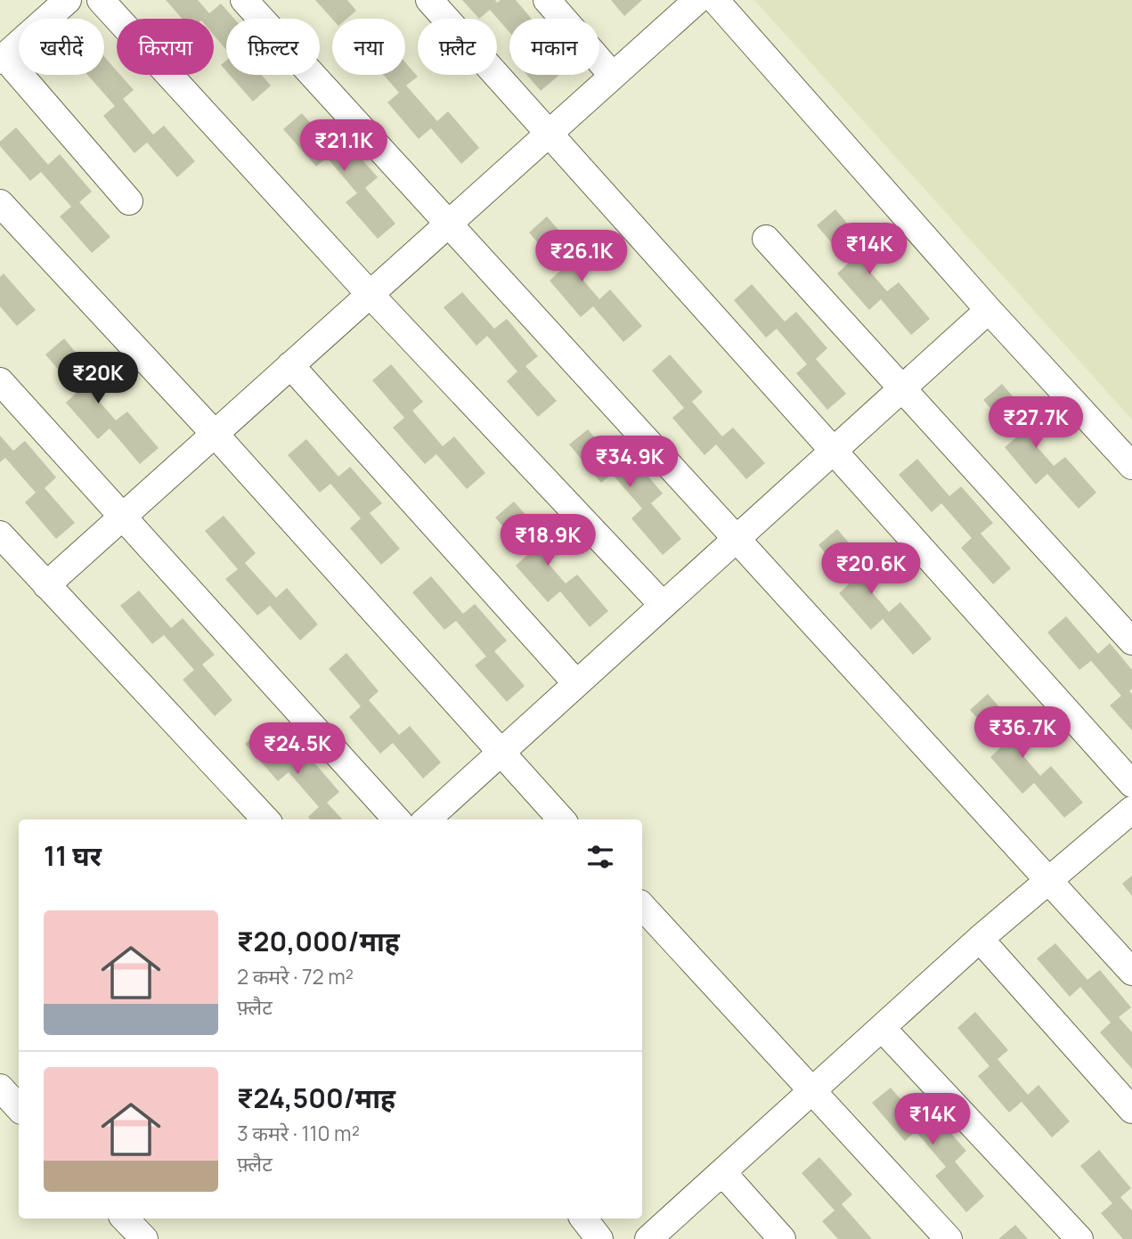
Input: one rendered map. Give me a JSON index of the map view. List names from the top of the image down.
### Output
{
  "page": {
    "chip": [
      "खरीदें",
      "किराया",
      "फ़िल्टर",
      "नया",
      "फ़्लैट",
      "मकान"
    ],
    "price": [
      "₹21.1K",
      "₹14K",
      "₹26.1K",
      "₹20K",
      "₹27.7K",
      "₹34.9K",
      "₹18.9K",
      "₹20.6K",
      "₹36.7K",
      "₹24.5K",
      "₹14K"
    ],
    "heading": "11 घर",
    "list": [
      {
        "name": "₹20,000/माह",
        "note": "2 कमरे · 72 m² · फ़्लैट"
      },
      {
        "name": "₹24,500/माह",
        "note": "3 कमरे · 110 m² · फ़्लैट"
      }
    ]
  }
}
